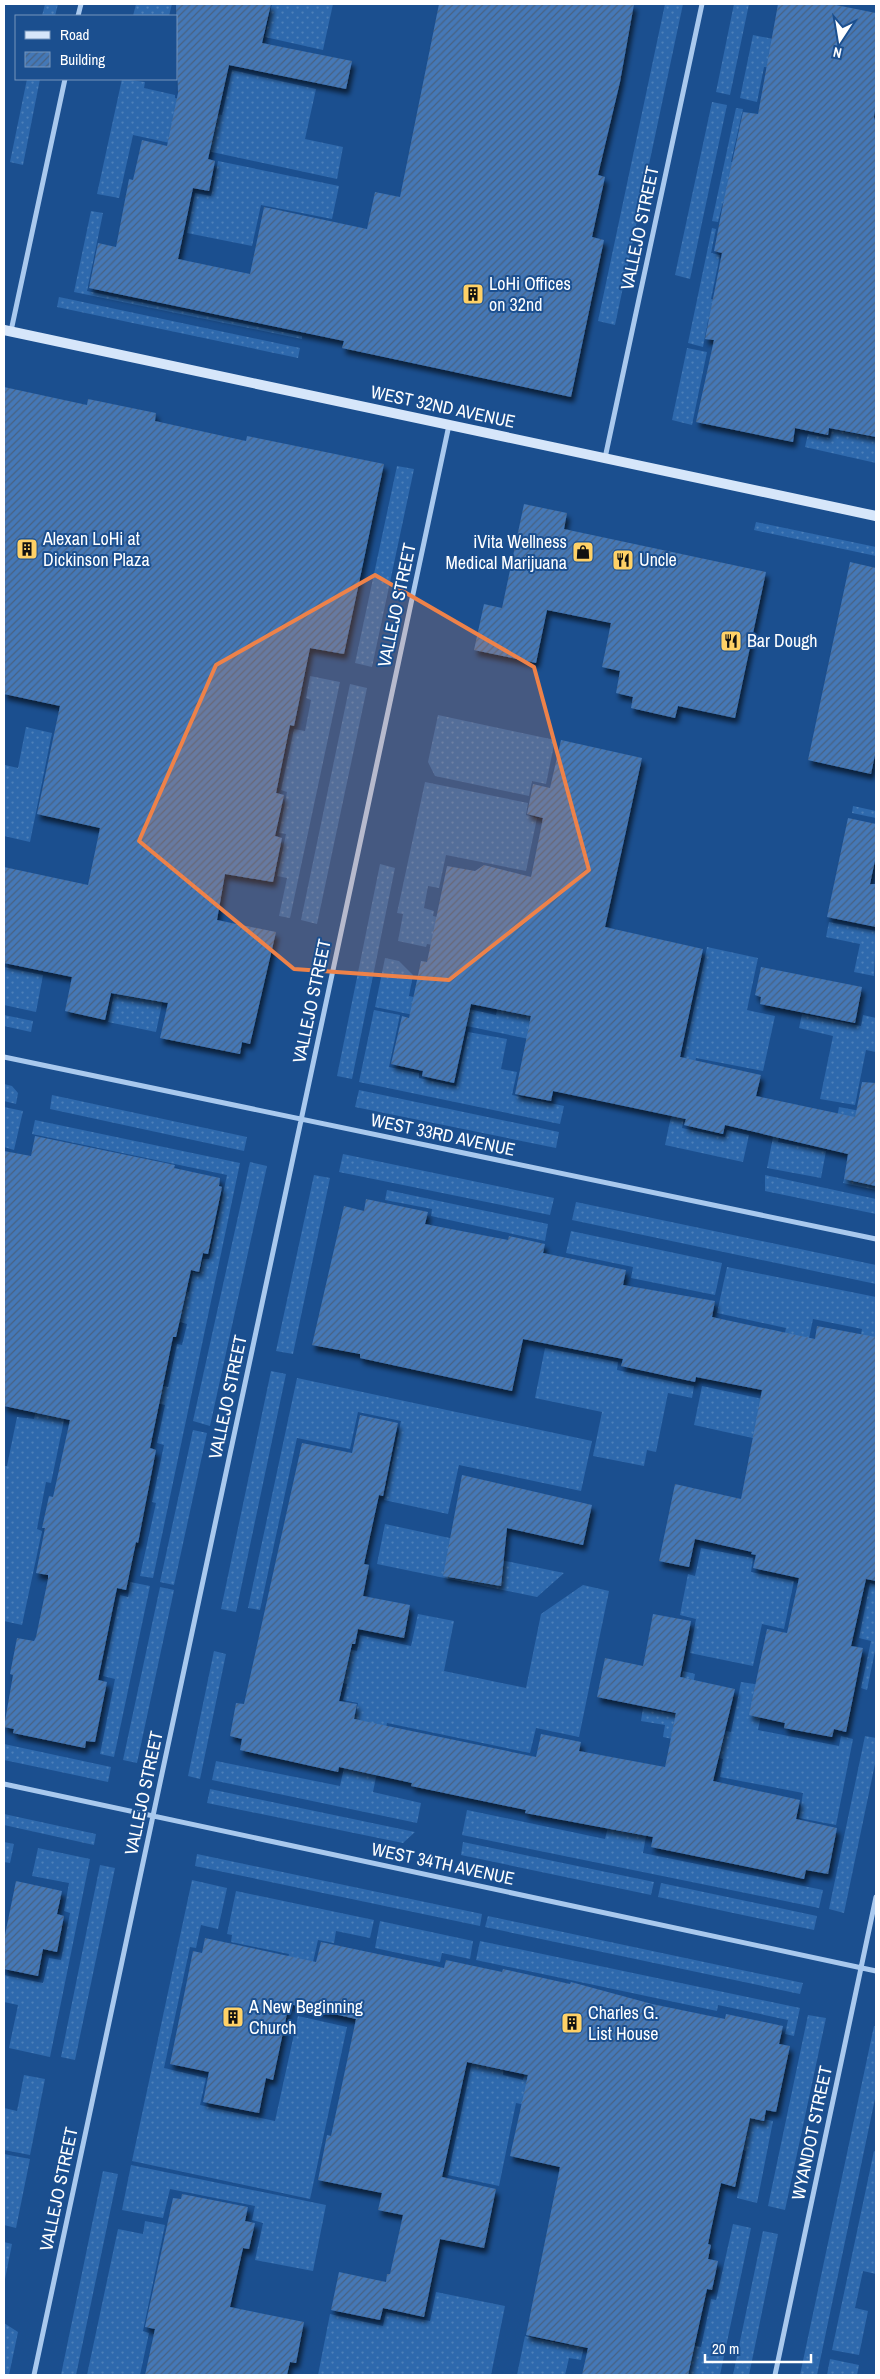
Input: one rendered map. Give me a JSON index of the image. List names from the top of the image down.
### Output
{
  "streets": {
    "street": [
      "VALLEJO STREET",
      "WEST 32ND AVENUE",
      "WEST 33RD AVENUE",
      "WEST 34TH AVENUE",
      "WYANDOT STREET"
    ]
  },
  "crossings": [
    ["VALLEJO STREET", "WEST 32ND AVENUE"],
    ["VALLEJO STREET", "WEST 33RD AVENUE"],
    ["VALLEJO STREET", "WEST 34TH AVENUE"],
    ["WEST 34TH AVENUE", "WYANDOT STREET"]
  ],
  "places": {
    "building": [
      "LoHi Offices on 32nd",
      "Alexan LoHi at Dickinson Plaza",
      "A New Beginning Church",
      "Charles G. List House"
    ],
    "shop": ["iVita Wellness Medical Marijuana"],
    "restaurant": ["Uncle", "Bar Dough"]
  },
  "legend": ["Road", "Building"],
  "scale_bar": "20 m",
  "north": "bottom"
}
